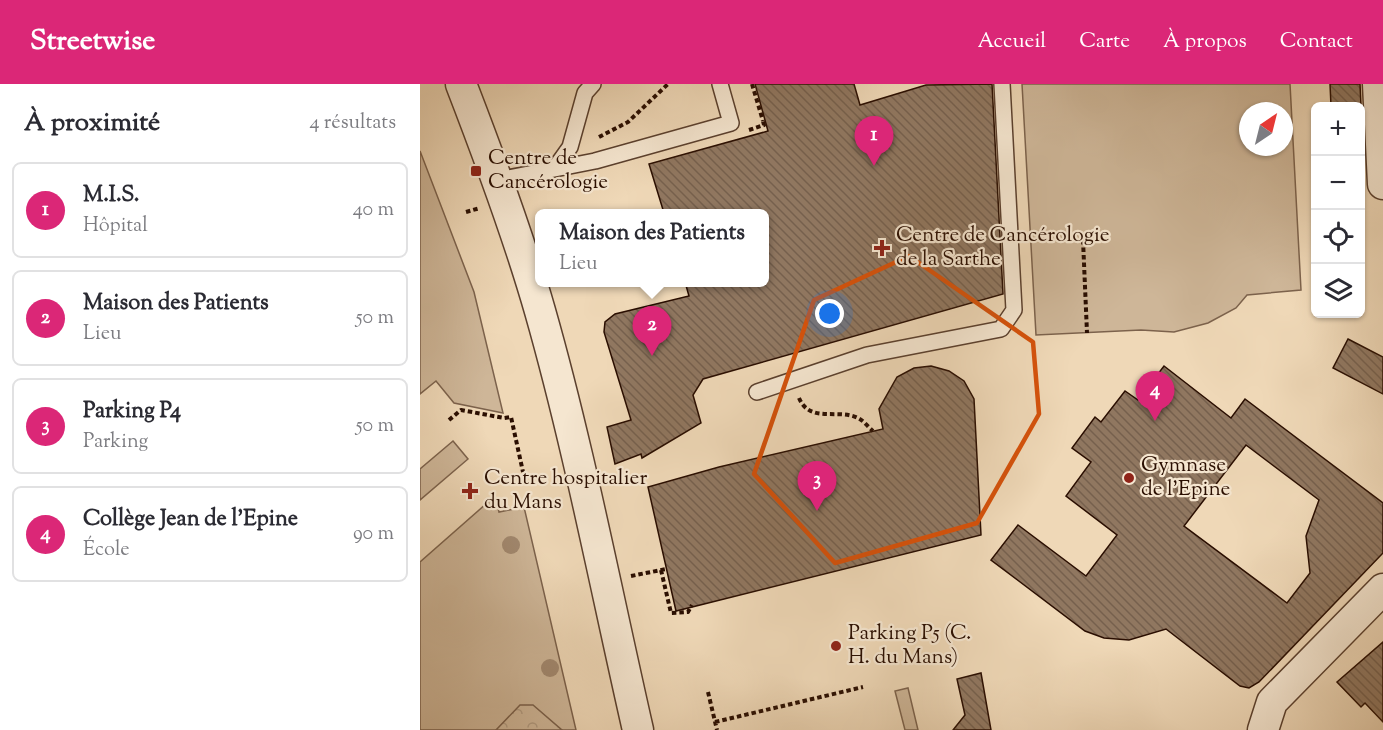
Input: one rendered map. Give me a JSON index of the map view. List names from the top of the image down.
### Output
{
  "places": {
    "transit": ["Centre de Cancérologie"],
    "health": ["Centre de Cancérologie de la Sarthe", "Centre hospitalier du Mans"],
    "other": ["Gymnase de l'Epine", "Parking P5 (C. H. du Mans)"]
  },
  "north": "top right",
  "page": {
    "header": "Streetwise",
    "nav": [
      "Accueil",
      "Carte",
      "À propos",
      "Contact"
    ],
    "heading": ["À proximité", "4 résultats"],
    "map_buttons": ["+", "−"],
    "pins": [
      "1",
      "2",
      "4",
      "3"
    ],
    "list": [
      {
        "mark": "1",
        "name": "M.I.S.",
        "note": "Hôpital",
        "value": "40 m"
      },
      {
        "mark": "2",
        "name": "Maison des Patients",
        "note": "Lieu",
        "value": "50 m"
      },
      {
        "mark": "3",
        "name": "Parking P4",
        "note": "Parking",
        "value": "50 m"
      },
      {
        "mark": "4",
        "name": "Collège Jean de l'Epine",
        "note": "École",
        "value": "90 m"
      }
    ],
    "popup": ["Maison des Patients", "Lieu"]
  }
}
